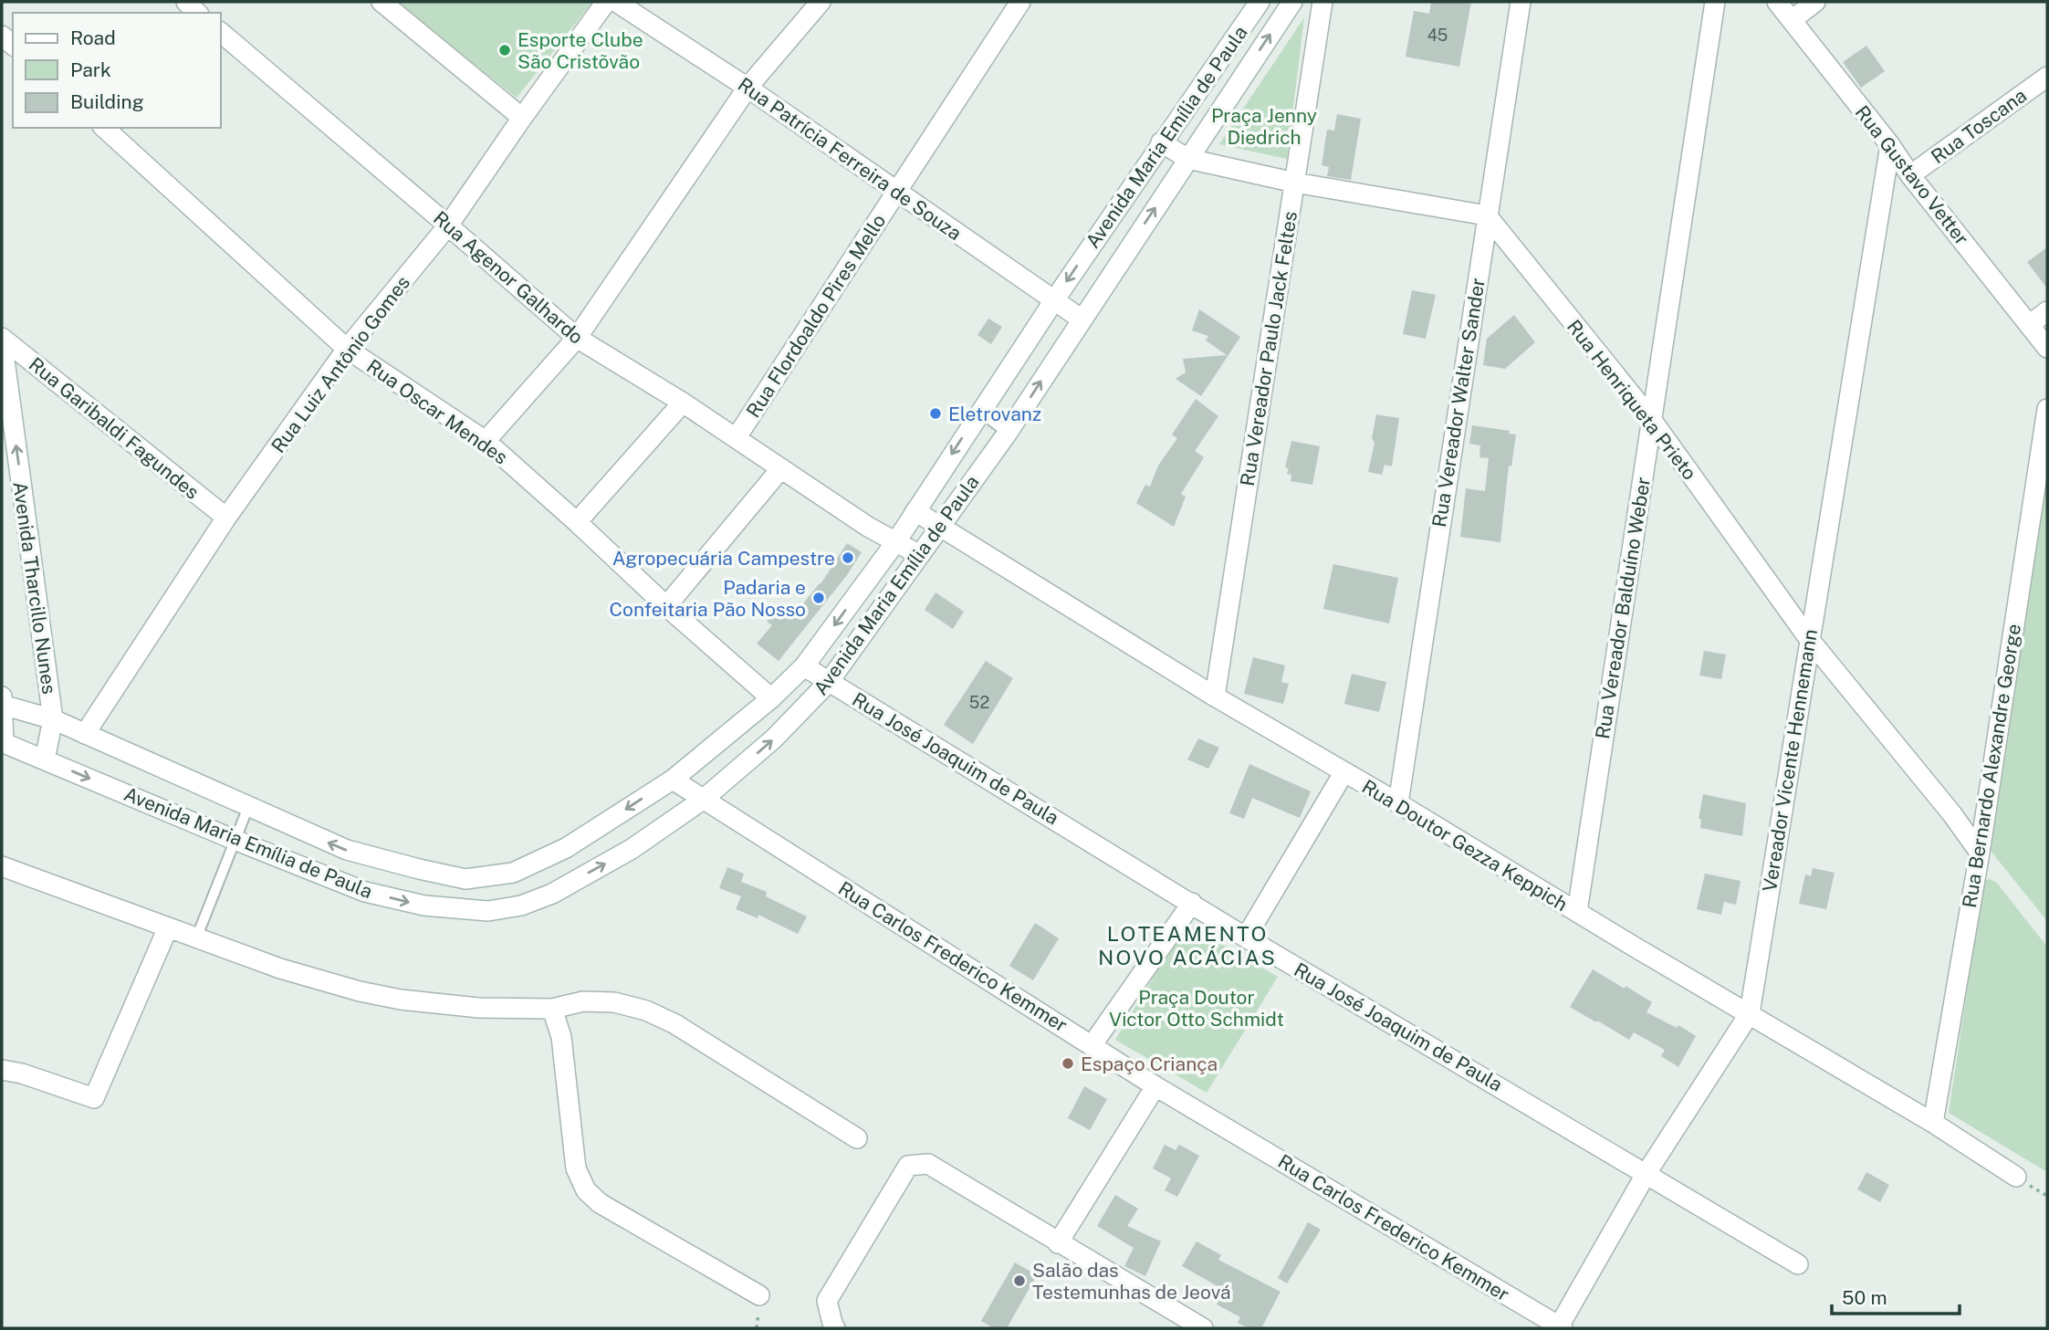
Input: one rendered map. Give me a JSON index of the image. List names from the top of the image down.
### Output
{
  "streets": {
    "street": [
      "Rua Toscana",
      "Avenida Maria Emília de Paula",
      "Rua Patrícia Ferreira de Souza",
      "Rua Gustavo Vetter",
      "Rua Agenor Galhardo",
      "Rua Flordoaldo Pires Mello",
      "Rua Vereador Paulo Jack Feltes",
      "Rua Luiz Antônio Gomes",
      "Rua Henriqueta Prieto",
      "Rua Vereador Walter Sander",
      "Rua Oscar Mendes",
      "Rua Garibaldi Fagundes",
      "Avenida Tharcillo Nunes",
      "Rua Vereador Balduíno Weber",
      "Rua José Joaquim de Paula",
      "Vereador Vicente Hennemann",
      "Rua Bernardo Alexandre George",
      "Rua Doutor Gezza Keppich",
      "Rua Carlos Frederico Kemmer"
    ]
  },
  "crossings": [
    ["Rua Toscana", "Rua Gustavo Vetter"],
    ["Avenida Maria Emília de Paula", "Rua Patrícia Ferreira de Souza"],
    ["Avenida Maria Emília de Paula", "Rua Agenor Galhardo"],
    ["Avenida Maria Emília de Paula", "Rua Luiz Antônio Gomes"],
    ["Avenida Maria Emília de Paula", "Rua Oscar Mendes"],
    ["Avenida Maria Emília de Paula", "Avenida Tharcillo Nunes"],
    ["Avenida Maria Emília de Paula", "Rua José Joaquim de Paula"],
    ["Avenida Maria Emília de Paula", "Rua Doutor Gezza Keppich"],
    ["Avenida Maria Emília de Paula", "Rua Carlos Frederico Kemmer"],
    ["Rua Patrícia Ferreira de Souza", "Rua Flordoaldo Pires Mello"],
    ["Rua Gustavo Vetter", "Vereador Vicente Hennemann"],
    ["Rua Agenor Galhardo", "Rua Flordoaldo Pires Mello"],
    ["Rua Agenor Galhardo", "Rua Luiz Antônio Gomes"],
    ["Rua Vereador Paulo Jack Feltes", "Rua Doutor Gezza Keppich"],
    ["Rua Luiz Antônio Gomes", "Rua Oscar Mendes"],
    ["Rua Luiz Antônio Gomes", "Rua Garibaldi Fagundes"],
    ["Rua Henriqueta Prieto", "Rua Vereador Walter Sander"],
    ["Rua Henriqueta Prieto", "Rua Vereador Balduíno Weber"],
    ["Rua Henriqueta Prieto", "Vereador Vicente Hennemann"],
    ["Rua Henriqueta Prieto", "Rua Bernardo Alexandre George"],
    ["Rua Vereador Walter Sander", "Rua Doutor Gezza Keppich"],
    ["Rua Garibaldi Fagundes", "Avenida Tharcillo Nunes"],
    ["Rua Vereador Balduíno Weber", "Rua Doutor Gezza Keppich"],
    ["Rua José Joaquim de Paula", "Vereador Vicente Hennemann"],
    ["Vereador Vicente Hennemann", "Rua Doutor Gezza Keppich"],
    ["Vereador Vicente Hennemann", "Rua Carlos Frederico Kemmer"],
    ["Rua Bernardo Alexandre George", "Rua Doutor Gezza Keppich"]
  ],
  "one_way": ["Avenida Tharcillo Nunes"],
  "districts": ["LOTEAMENTO NOVO ACÁCIAS"],
  "parks": ["Praça Jenny Diedrich", "Praça Doutor Victor Otto Schmidt"],
  "places": [
    "Esporte Clube São Cristõvão",
    "Eletrovanz",
    "Agropecuária Campestre",
    "Padaria e Confeitaria Pão Nosso",
    "Espaço Criança",
    "Salão das Testemunhas de Jeová"
  ],
  "house_numbers": ["45", "52"],
  "legend": ["Road", "Park", "Building"],
  "scale_bar": "50 m"
}
